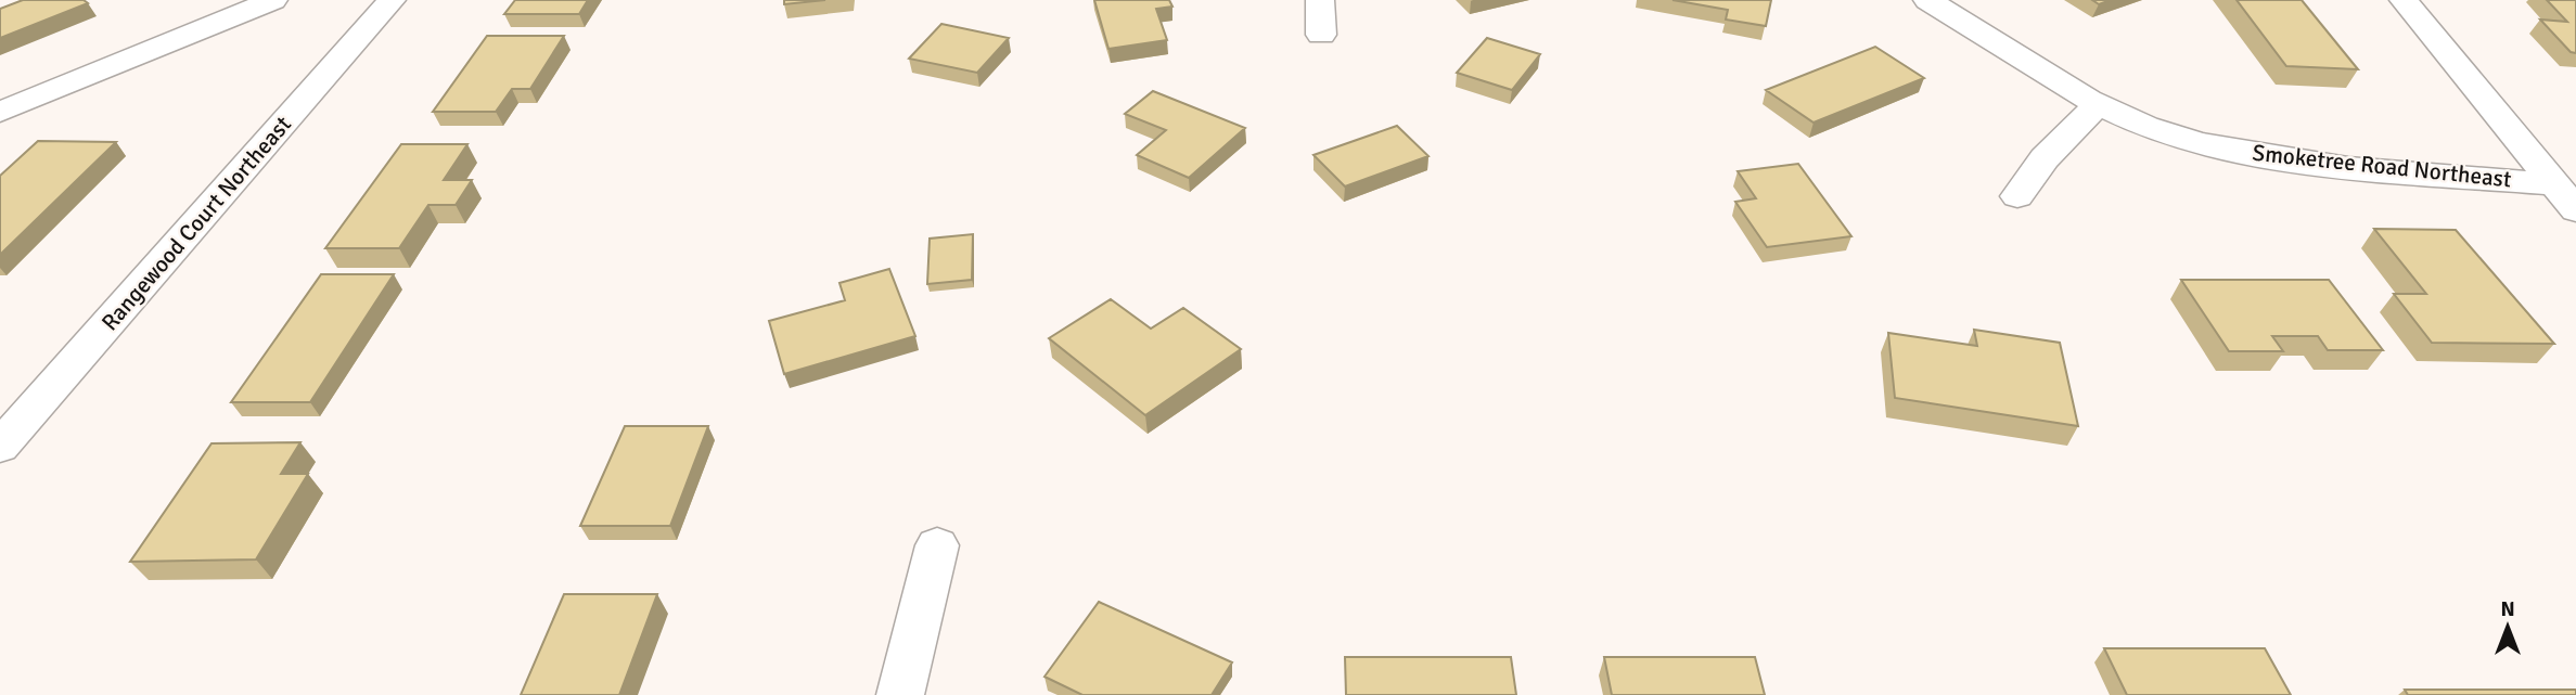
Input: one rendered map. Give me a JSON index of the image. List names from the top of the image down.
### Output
{
  "streets": {
    "street": ["Smoketree Road Northeast", "Rangewood Court Northeast"]
  },
  "north": "top"
}
